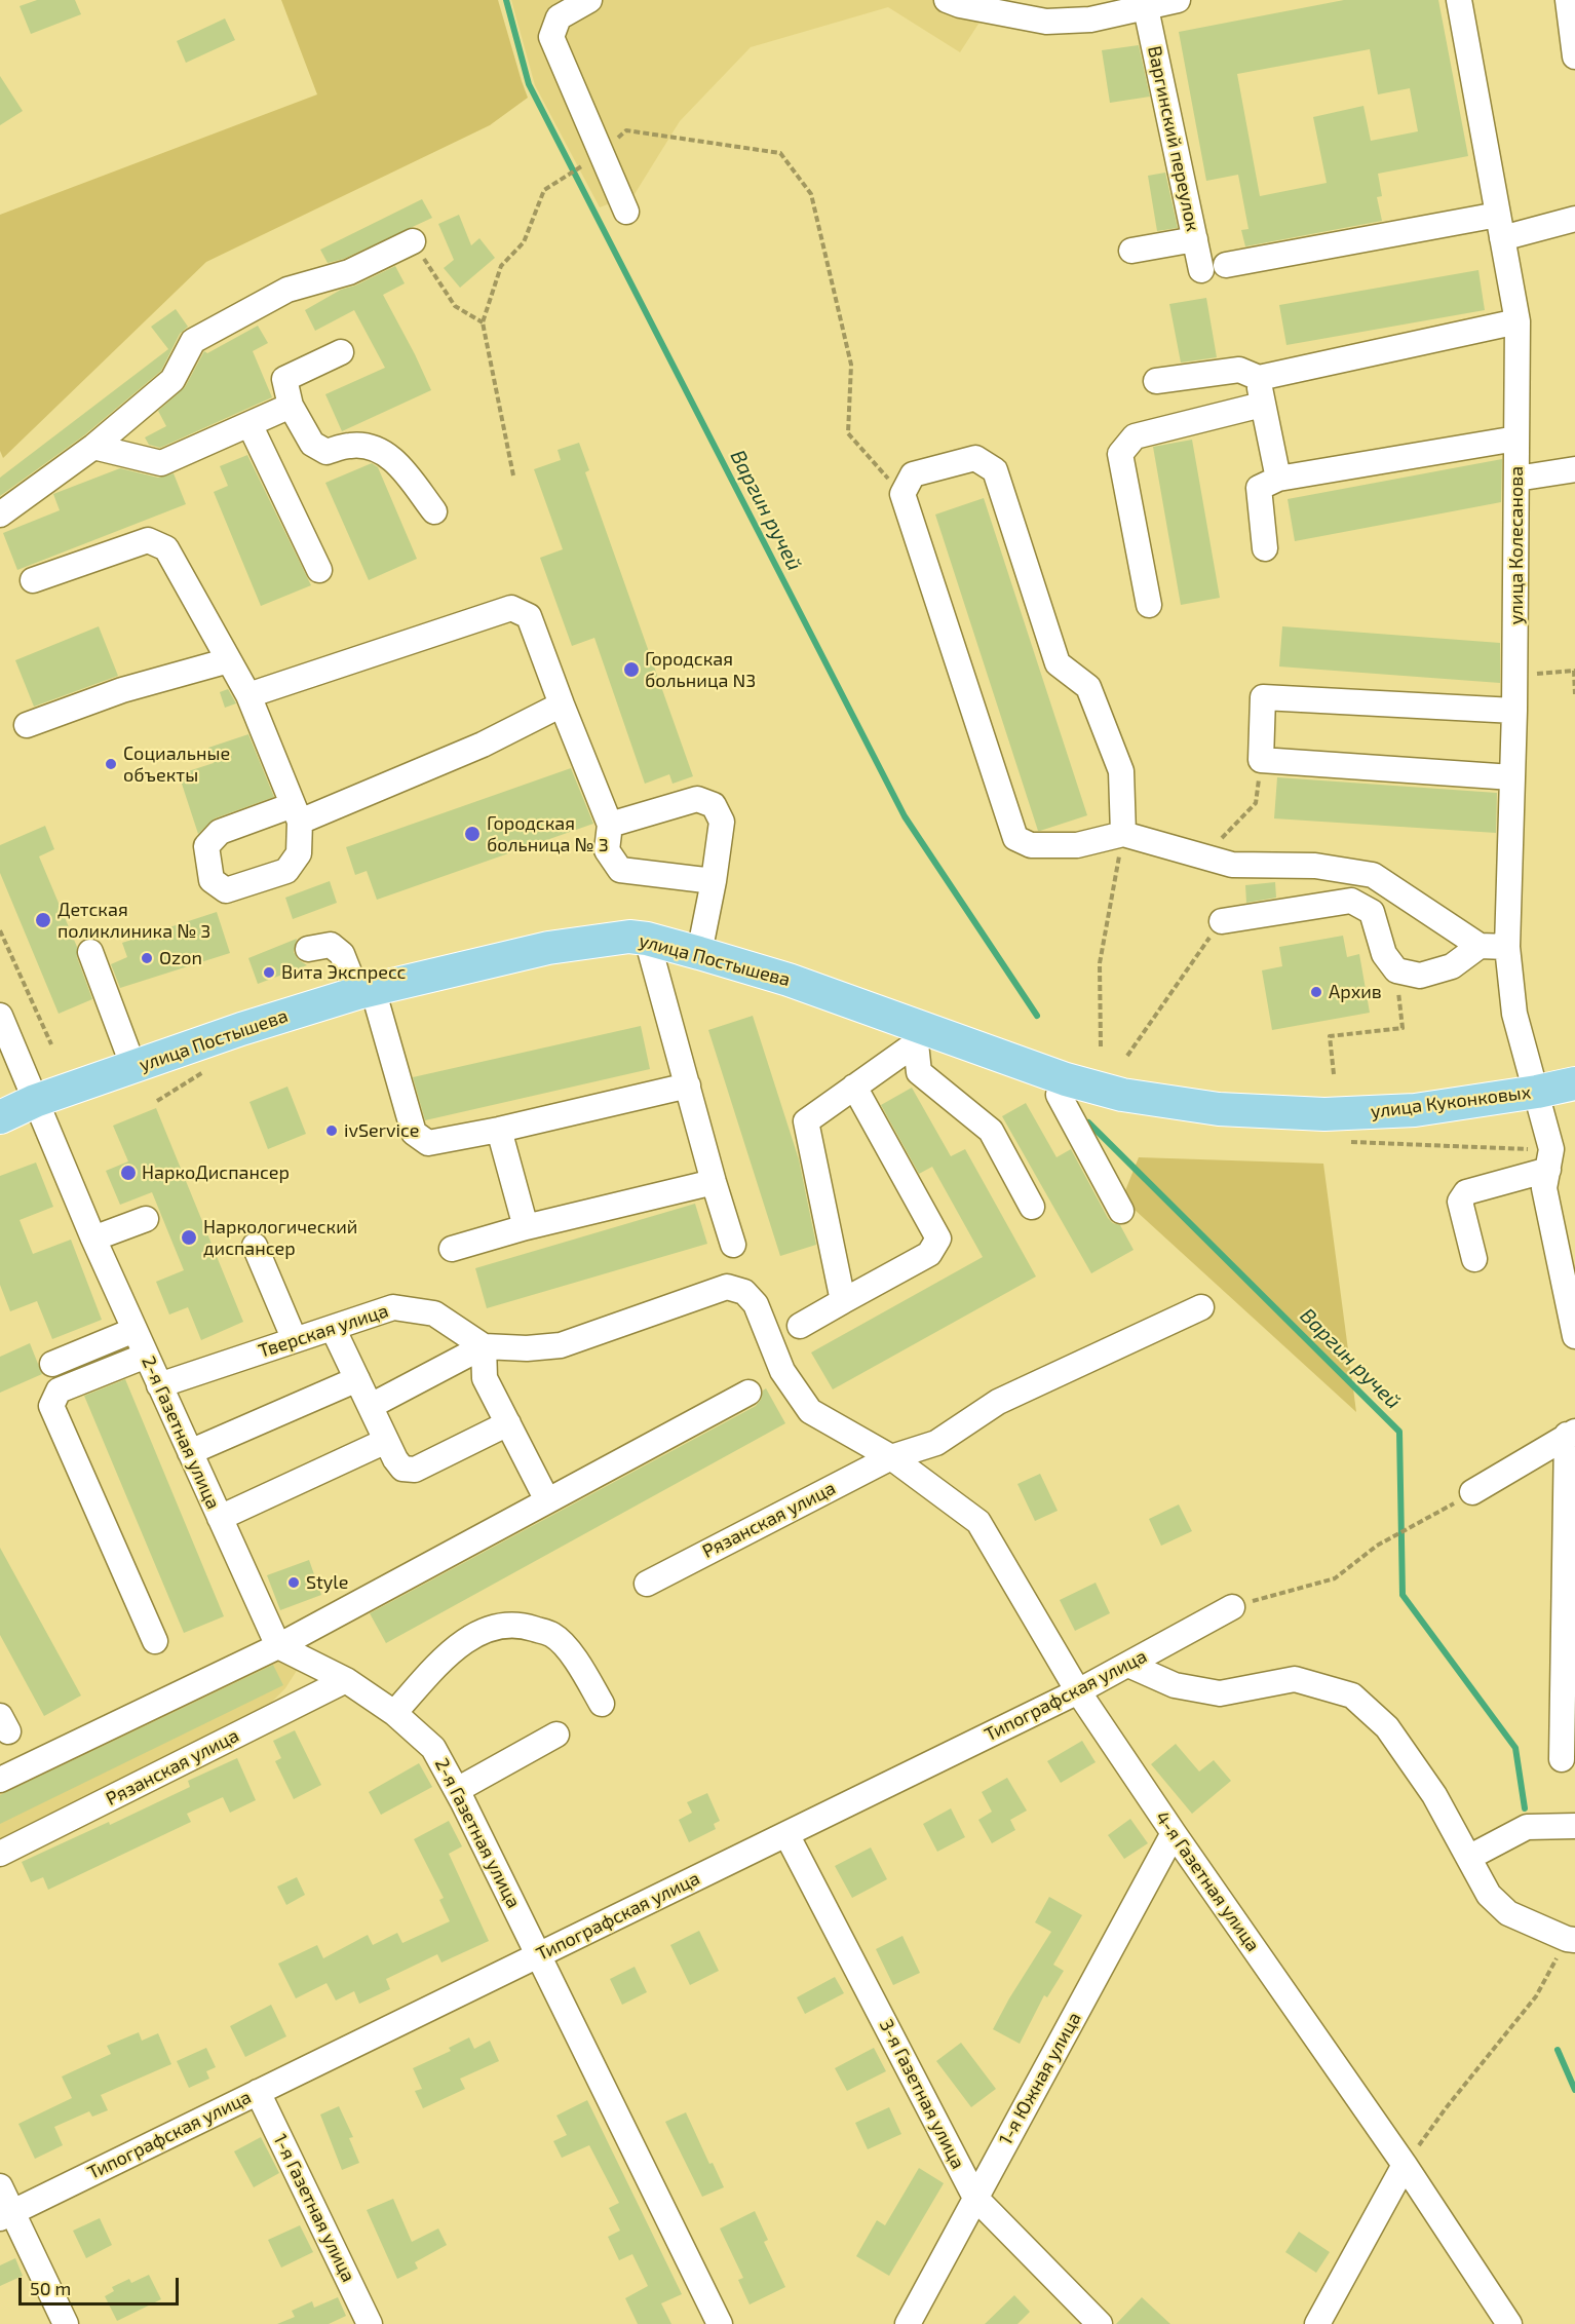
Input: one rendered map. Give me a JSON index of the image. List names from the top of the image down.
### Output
{
  "streets": {
    "main road": ["улица Постышева", "улица Куконковых"],
    "street": [
      "Варгинский переулок",
      "улица Колесанова",
      "Тверская улица",
      "2-я Газетная улица",
      "Рязанская улица",
      "Типографская улица",
      "4-я Газетная улица",
      "1-я Южная улица",
      "3-я Газетная улица",
      "1-я Газетная улица"
    ]
  },
  "crossings": [
    ["улица Колесанова", "улица Куконковых"],
    ["улица Постышева", "улица Куконковых"],
    ["улица Постышева", "2-я Газетная улица"],
    ["Тверская улица", "2-я Газетная улица"],
    ["Тверская улица", "4-я Газетная улица"],
    ["2-я Газетная улица", "Рязанская улица"],
    ["2-я Газетная улица", "Типографская улица"],
    ["Рязанская улица", "4-я Газетная улица"],
    ["Типографская улица", "4-я Газетная улица"],
    ["Типографская улица", "3-я Газетная улица"],
    ["Типографская улица", "1-я Газетная улица"],
    ["4-я Газетная улица", "1-я Южная улица"],
    ["1-я Южная улица", "3-я Газетная улица"]
  ],
  "water": ["Варгин ручей"],
  "places": [
    "Городская больница N3",
    "Социальные объекты",
    "Городская больница № 3",
    "Детская поликлиника № 3",
    "Ozon",
    "Вита Экспресс",
    "Архив",
    "ivService",
    "НаркоДиспансер",
    "Наркологический диспансер",
    "Style"
  ],
  "scale_bar": "50 m"
}
